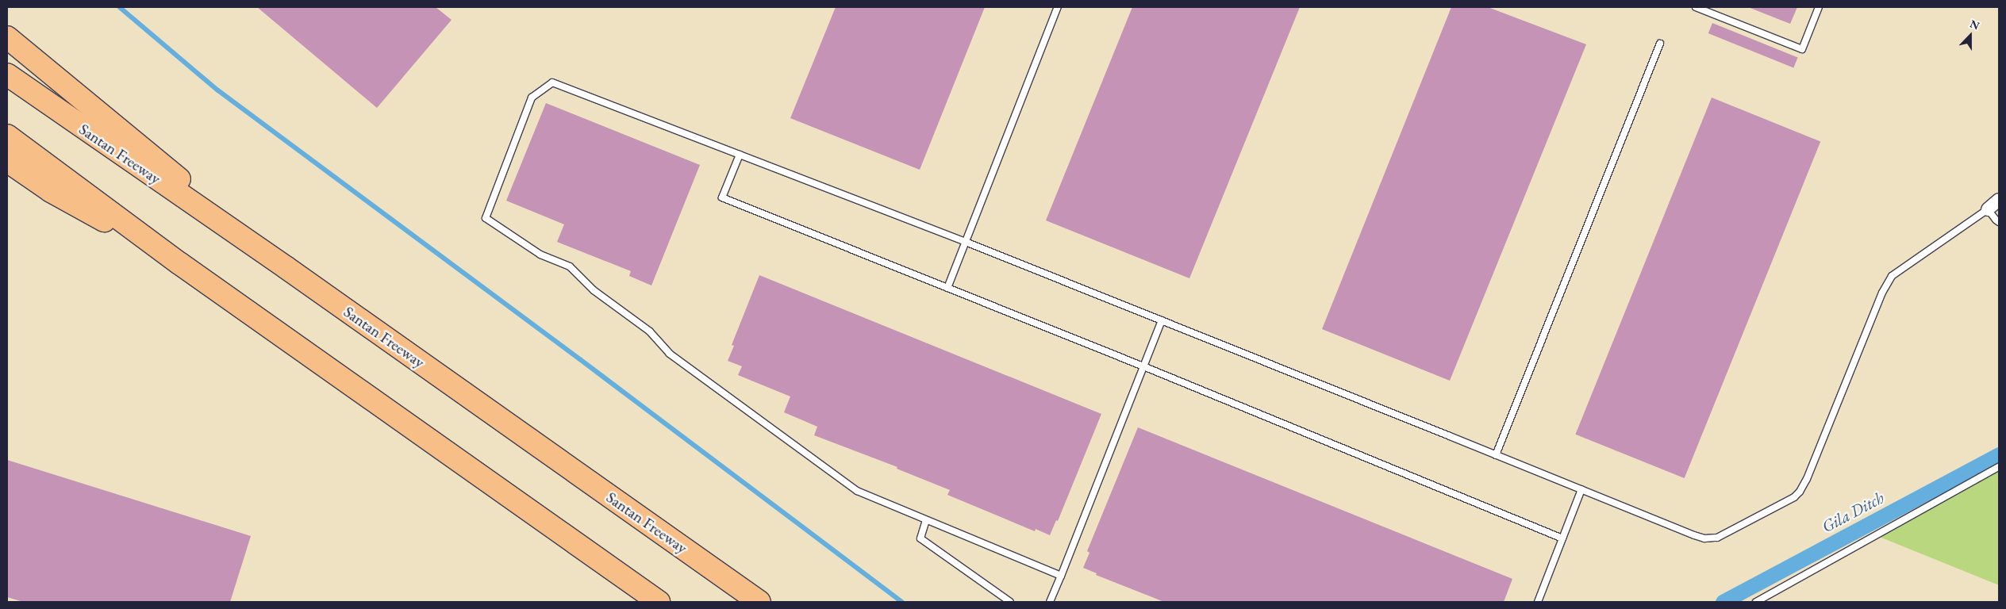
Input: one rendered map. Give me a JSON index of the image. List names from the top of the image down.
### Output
{
  "streets": {
    "highway": ["Santan Freeway"]
  },
  "water": ["Gila Ditch"],
  "north": "top"
}
